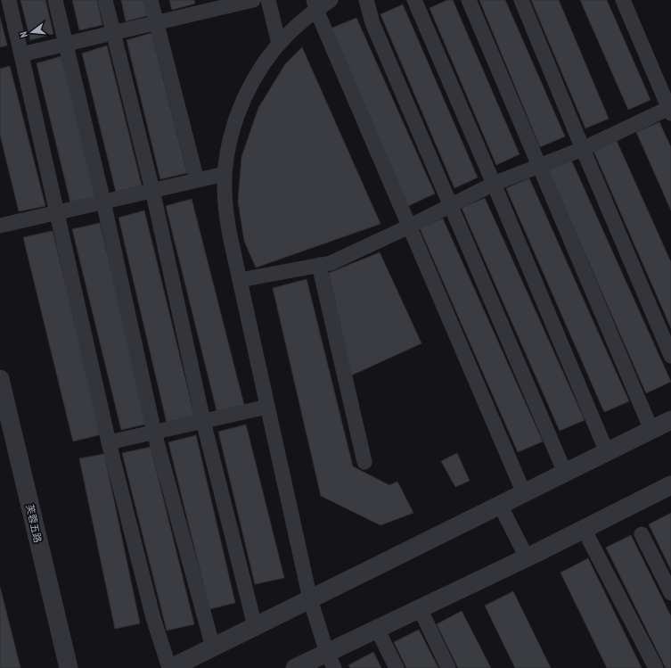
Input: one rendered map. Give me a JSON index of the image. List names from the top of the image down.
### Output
{
  "streets": {
    "street": ["芙蓉五路"]
  },
  "north": "left"
}
